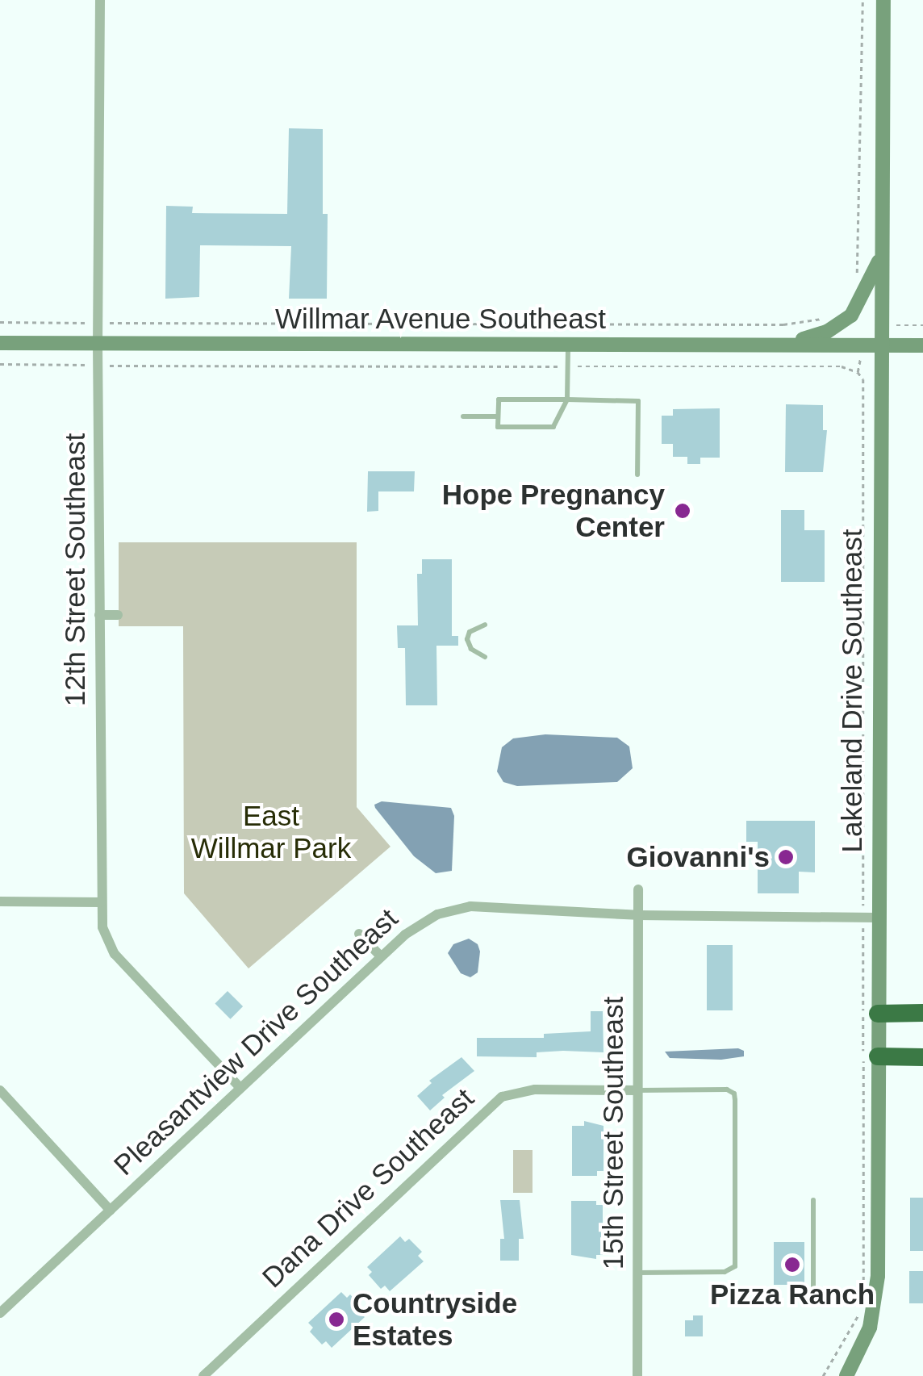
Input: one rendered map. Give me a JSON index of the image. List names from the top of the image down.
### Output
{
  "streets": {
    "main road": ["Willmar Avenue Southeast", "Lakeland Drive Southeast"],
    "street": [
      "12th Street Southeast",
      "Pleasantview Drive Southeast",
      "15th Street Southeast",
      "Dana Drive Southeast"
    ]
  },
  "crossings": [
    ["Willmar Avenue Southeast", "12th Street Southeast"],
    ["Willmar Avenue Southeast", "Lakeland Drive Southeast"],
    ["12th Street Southeast", "Pleasantview Drive Southeast"],
    ["Lakeland Drive Southeast", "Pleasantview Drive Southeast"],
    ["Pleasantview Drive Southeast", "15th Street Southeast"],
    ["15th Street Southeast", "Dana Drive Southeast"]
  ],
  "parks": ["East Willmar Park"],
  "places": [
    "Hope Pregnancy Center",
    "Giovanni's",
    "Pizza Ranch",
    "Countryside Estates"
  ]
}
